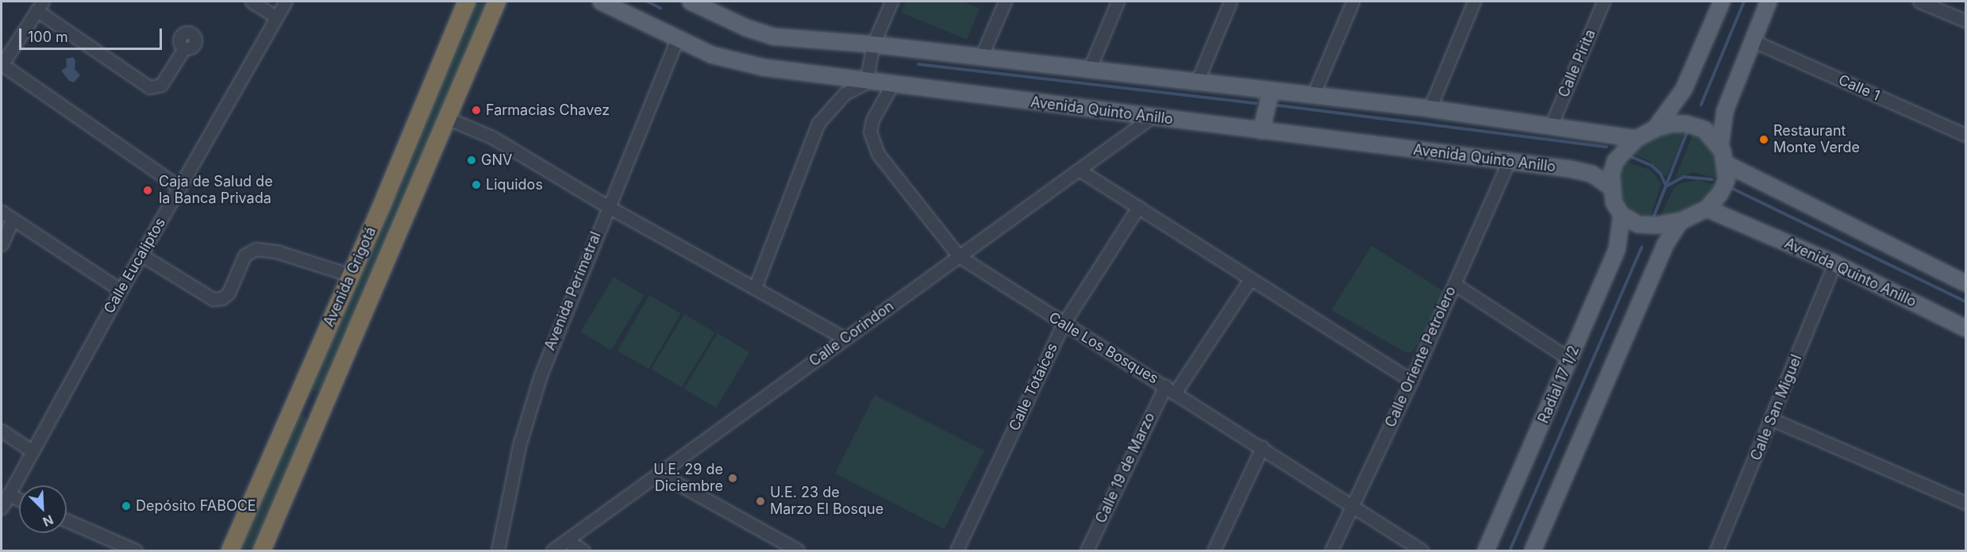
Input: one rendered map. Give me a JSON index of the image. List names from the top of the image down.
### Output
{
  "streets": {
    "highway": ["Avenida Grigotá"],
    "main road": ["Avenida Quinto Anillo", "Radial 17 1/2"],
    "street": [
      "Calle Pirita",
      "Calle 1",
      "Calle Eucaliptos",
      "Avenida Perimetral",
      "Calle Corindon",
      "Calle Los Bosques",
      "Calle Oriente Petrolero",
      "Calle Totaíces",
      "Calle San Miguel",
      "Calle 19 de Marzo"
    ]
  },
  "crossings": [
    ["Avenida Quinto Anillo", "Avenida Perimetral"],
    ["Avenida Quinto Anillo", "Calle Corindon"],
    ["Avenida Quinto Anillo", "Calle Los Bosques"],
    ["Avenida Quinto Anillo", "Calle Oriente Petrolero"],
    ["Avenida Quinto Anillo", "Radial 17 1/2"],
    ["Avenida Quinto Anillo", "Calle San Miguel"],
    ["Calle Corindon", "Calle Los Bosques"],
    ["Calle Los Bosques", "Calle Oriente Petrolero"],
    ["Calle Los Bosques", "Calle Totaíces"],
    ["Calle Los Bosques", "Calle 19 de Marzo"]
  ],
  "places": [
    "Farmacias Chavez",
    "Restaurant Monte Verde",
    "GNV",
    "Liquidos",
    "Caja de Salud de la Banca Privada",
    "U.E. 29 de Diciembre",
    "U.E. 23 de Marzo El Bosque",
    "Depósito FABOCE"
  ],
  "scale_bar": "100 m",
  "north": "bottom right"
}
